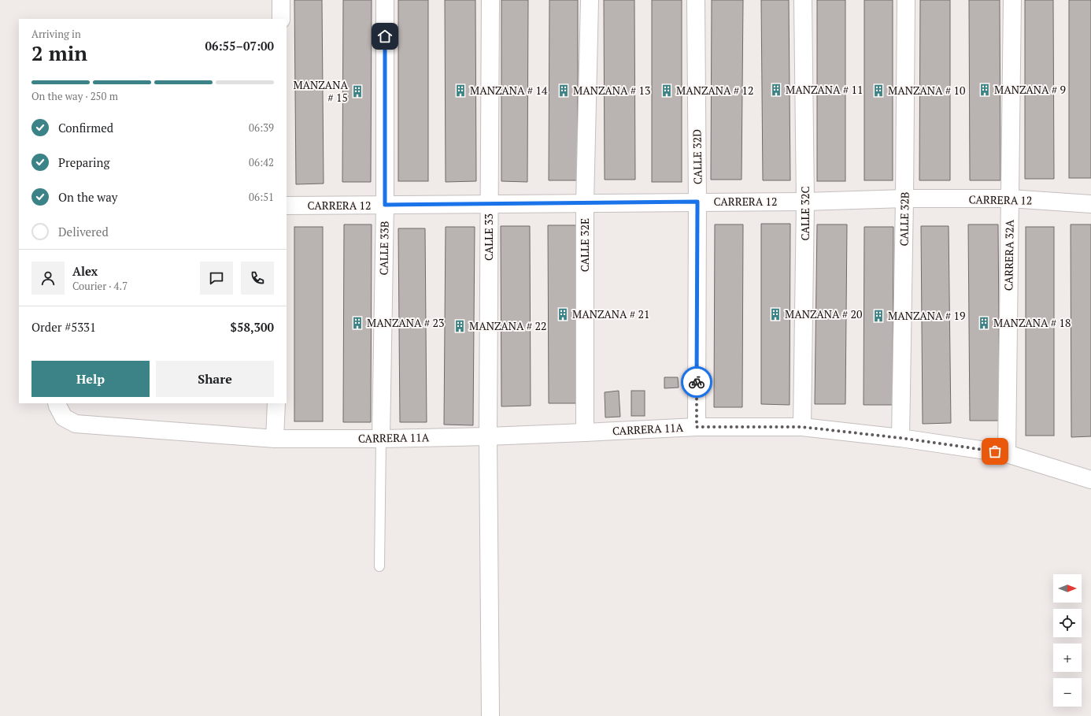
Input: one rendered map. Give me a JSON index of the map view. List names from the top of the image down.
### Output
{
  "streets": {
    "street": [
      "CALLE 32D",
      "CARRERA 12",
      "CALLE 32C",
      "CALLE 32B",
      "CALLE 33",
      "CALLE 32E",
      "CALLE 33B",
      "CARRERA 32A",
      "CARRERA 11A"
    ]
  },
  "crossings": [
    ["CALLE 32D", "CARRERA 12"],
    ["CALLE 32D", "CARRERA 11A"],
    ["CARRERA 12", "CALLE 32C"],
    ["CARRERA 12", "CALLE 32B"],
    ["CARRERA 12", "CALLE 33"],
    ["CARRERA 12", "CALLE 32E"],
    ["CARRERA 12", "CALLE 33B"],
    ["CARRERA 12", "CARRERA 32A"],
    ["CALLE 32C", "CARRERA 11A"],
    ["CALLE 32B", "CARRERA 11A"],
    ["CALLE 33", "CARRERA 11A"],
    ["CALLE 32E", "CARRERA 11A"],
    ["CALLE 33B", "CARRERA 11A"],
    ["CARRERA 32A", "CARRERA 11A"]
  ],
  "places": {
    "building": [
      "MANZANA # 11",
      "MANZANA # 9",
      "MANZANA # 14",
      "MANZANA # 13",
      "MANZANA # 12",
      "MANZANA # 10",
      "MANZANA # 15",
      "MANZANA # 21",
      "MANZANA # 20",
      "MANZANA # 19",
      "MANZANA # 23",
      "MANZANA # 18",
      "MANZANA # 22"
    ]
  },
  "north": "right",
  "page": {
    "heading": ["2 min", "Arriving in", "06:55–07:00"],
    "panel": [
      "Alex",
      "Courier · 4.7",
      "Order #5331",
      "$58,300"
    ],
    "bar": "On the way · 250 m",
    "list": [
      ["Confirmed", "06:39"],
      ["Preparing", "06:42"],
      ["On the way", "06:51"],
      "Delivered"
    ],
    "buttons": ["Help", "Share"],
    "map_buttons": ["+", "−"]
  }
}
